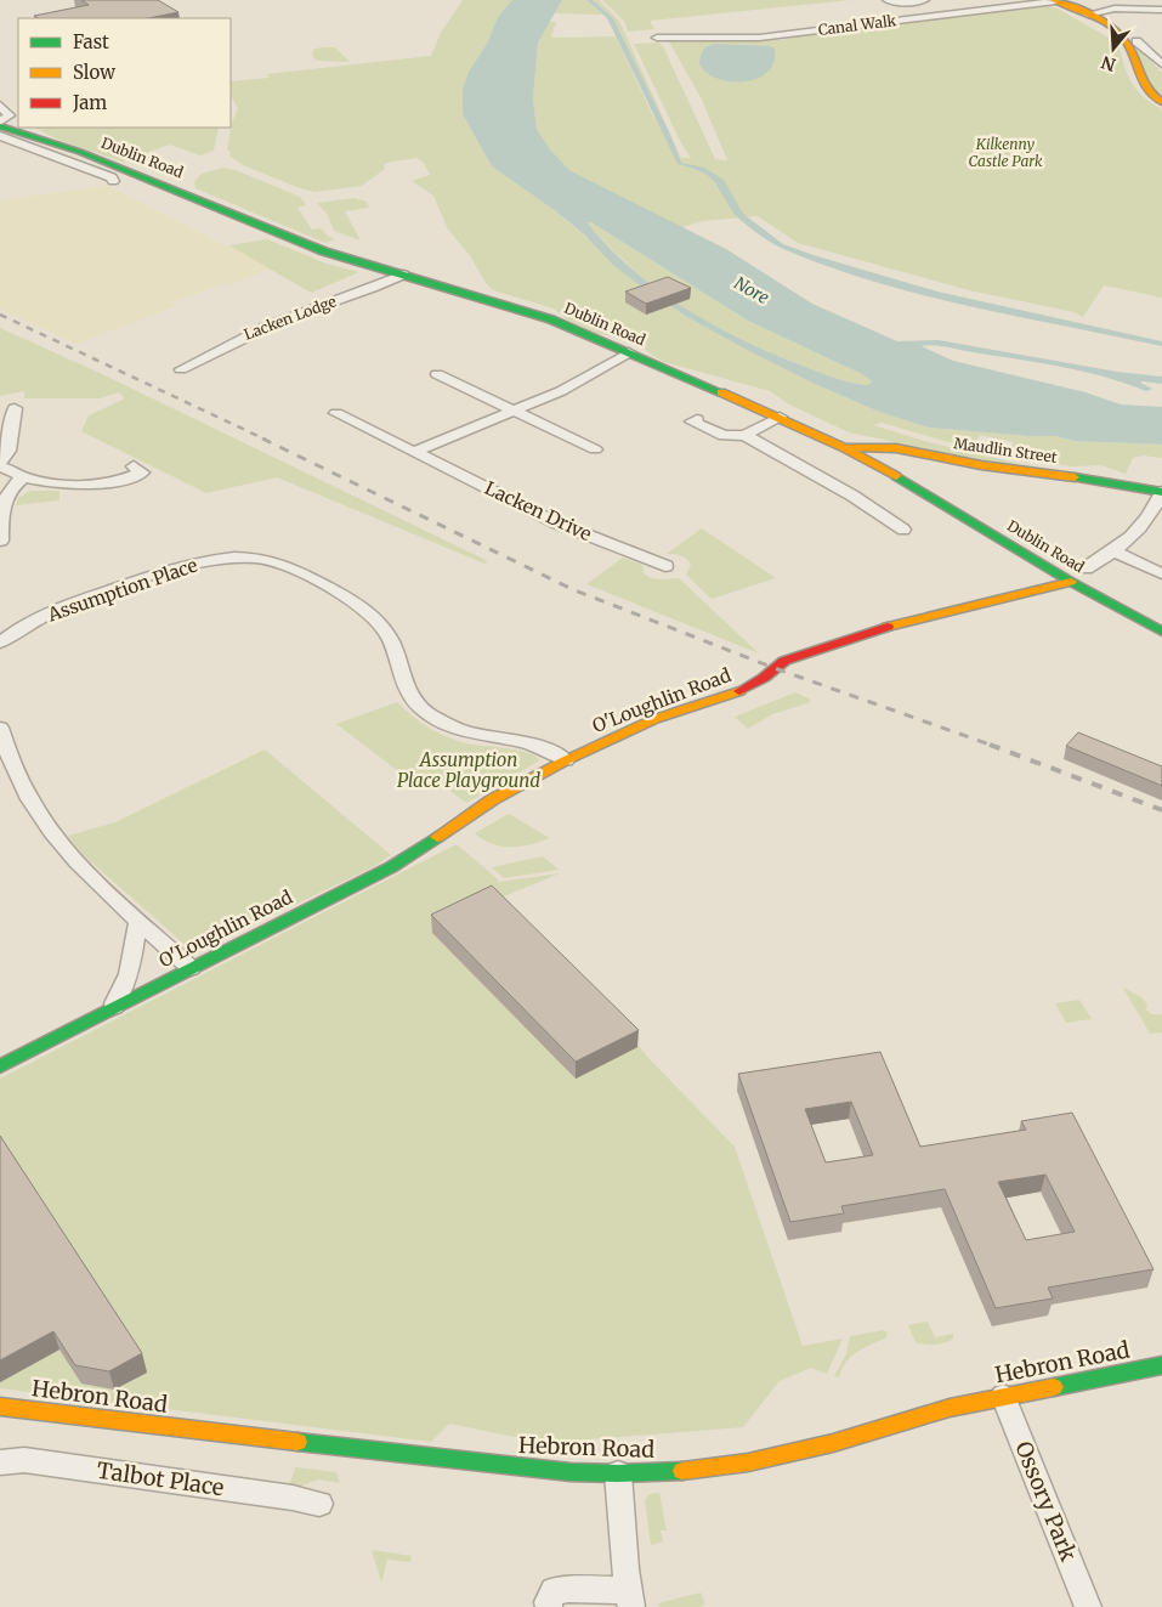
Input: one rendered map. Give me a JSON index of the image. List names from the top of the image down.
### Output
{
  "streets": {
    "main road": [
      "Dublin Road",
      "Maudlin Street",
      "O'Loughlin Road",
      "Hebron Road"
    ],
    "street": [
      "Canal Walk",
      "Lacken Lodge",
      "Lacken Drive",
      "Assumption Place",
      "Talbot Place",
      "Ossory Park"
    ]
  },
  "crossings": [
    ["Dublin Road", "Lacken Lodge"],
    ["Dublin Road", "Maudlin Street"],
    ["Dublin Road", "O'Loughlin Road"],
    ["Assumption Place", "O'Loughlin Road"],
    ["Hebron Road", "Ossory Park"]
  ],
  "water": ["Nore"],
  "parks": ["Kilkenny Castle Park", "Assumption Place Playground"],
  "legend": ["Fast", "Slow", "Jam"],
  "north": "bottom"
}
